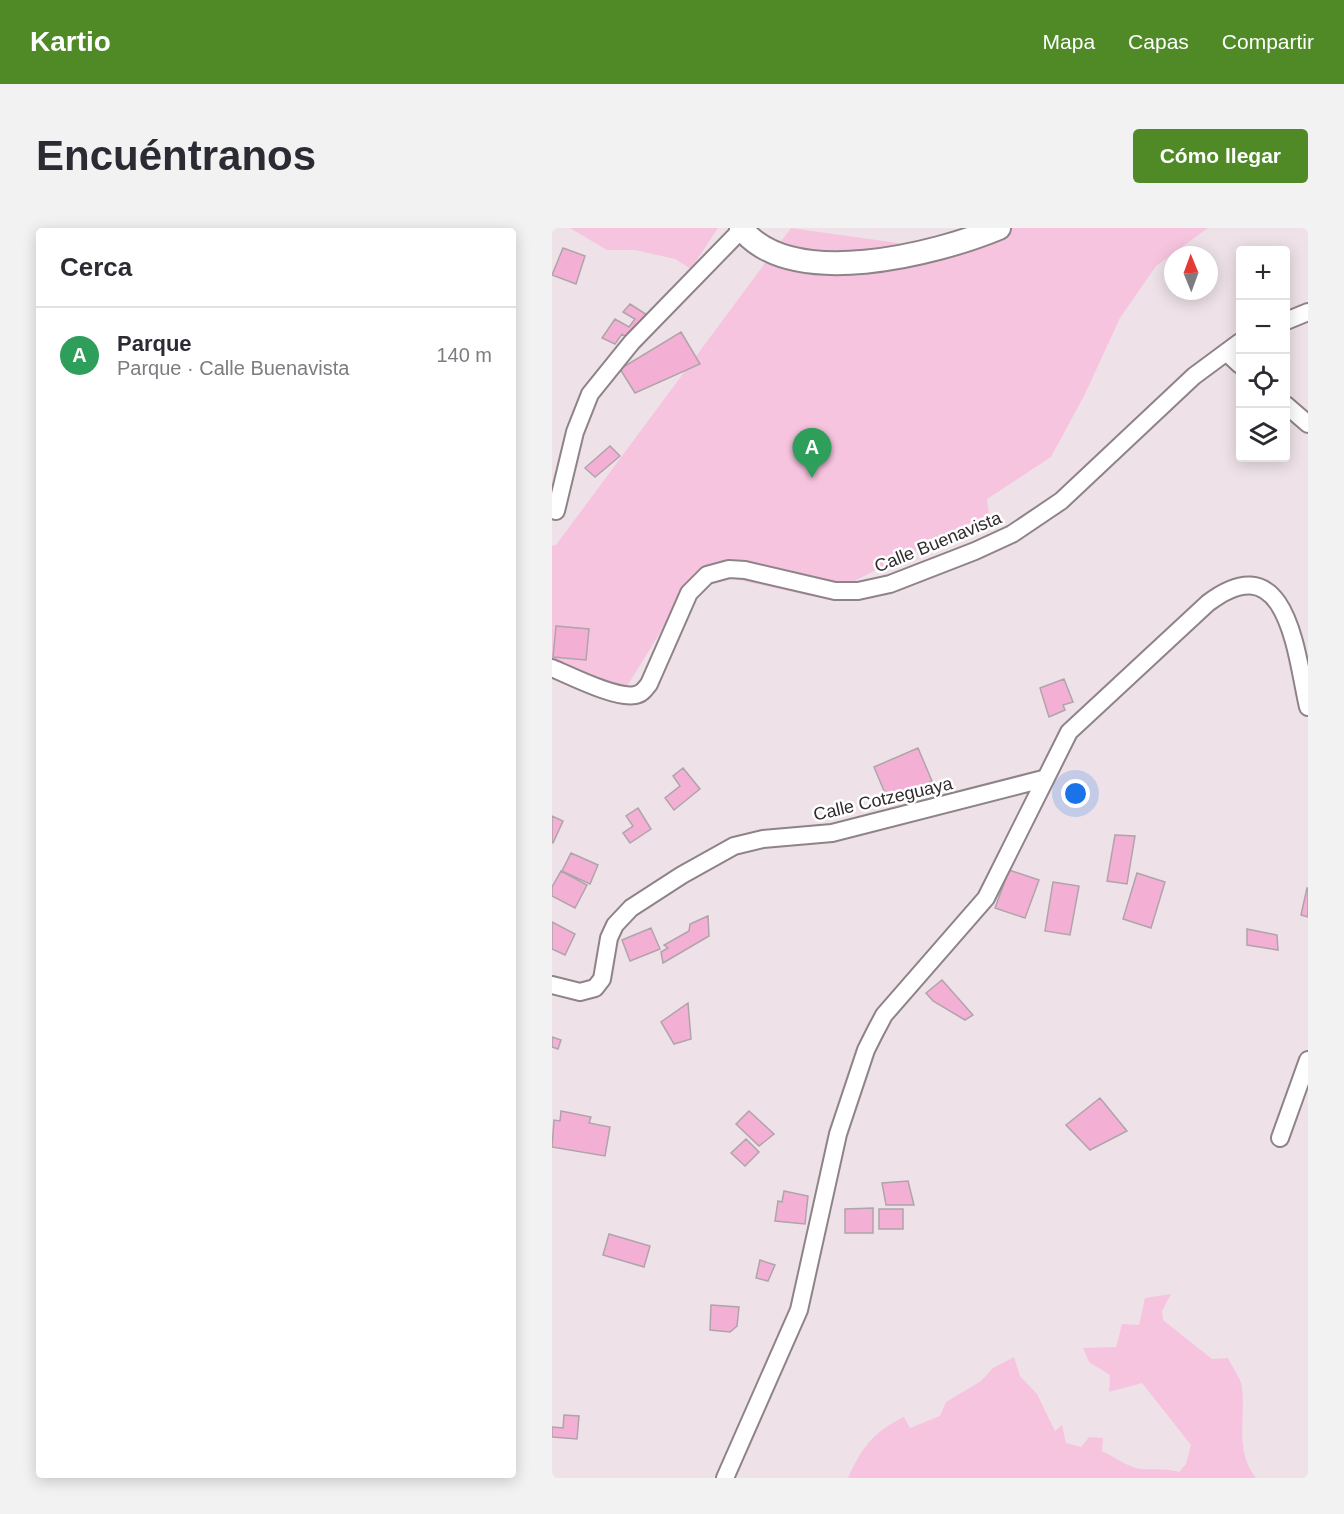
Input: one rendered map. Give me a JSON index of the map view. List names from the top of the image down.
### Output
{
  "streets": {
    "street": ["Calle Buenavista", "Calle Cotzeguaya"]
  },
  "north": "top",
  "page": {
    "header": "Kartio",
    "nav": ["Mapa", "Capas", "Compartir"],
    "buttons": "Cómo llegar",
    "title": "Encuéntranos",
    "heading": "Cerca",
    "map_buttons": ["+", "−"],
    "list": [
      {
        "mark": "A",
        "name": "Parque",
        "note": "Parque · Calle Buenavista",
        "value": "140 m"
      }
    ],
    "pins": "A"
  }
}
